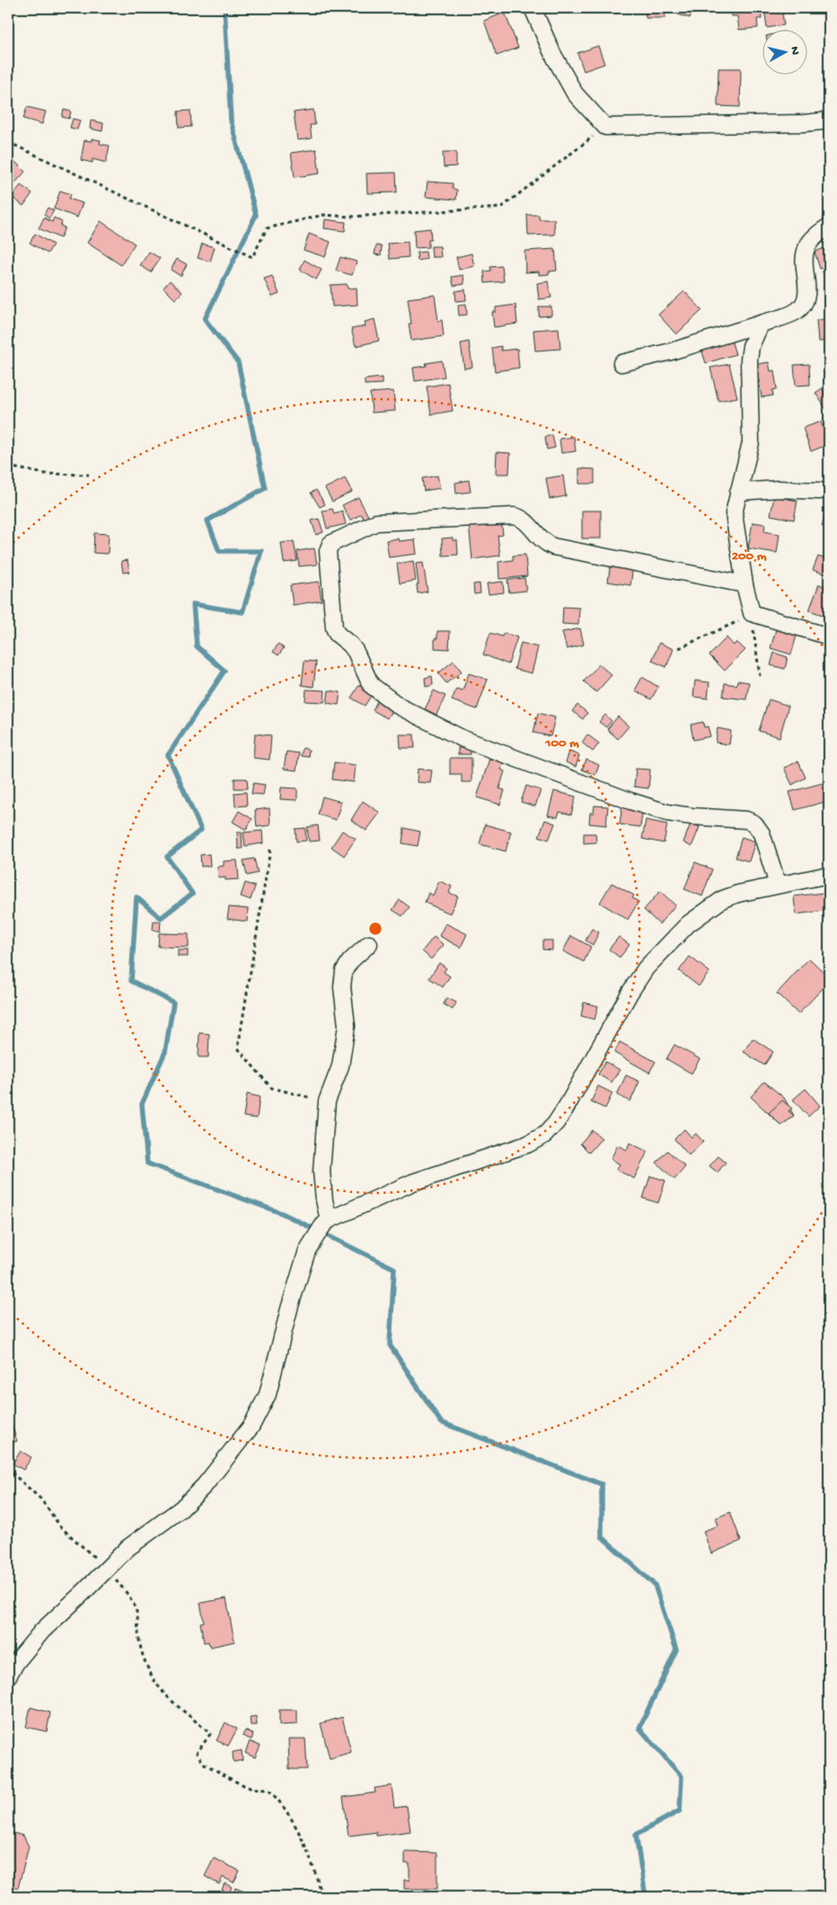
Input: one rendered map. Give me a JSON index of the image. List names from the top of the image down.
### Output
{
  "north": "right",
  "rings": ["200 m", "100 m"]
}
